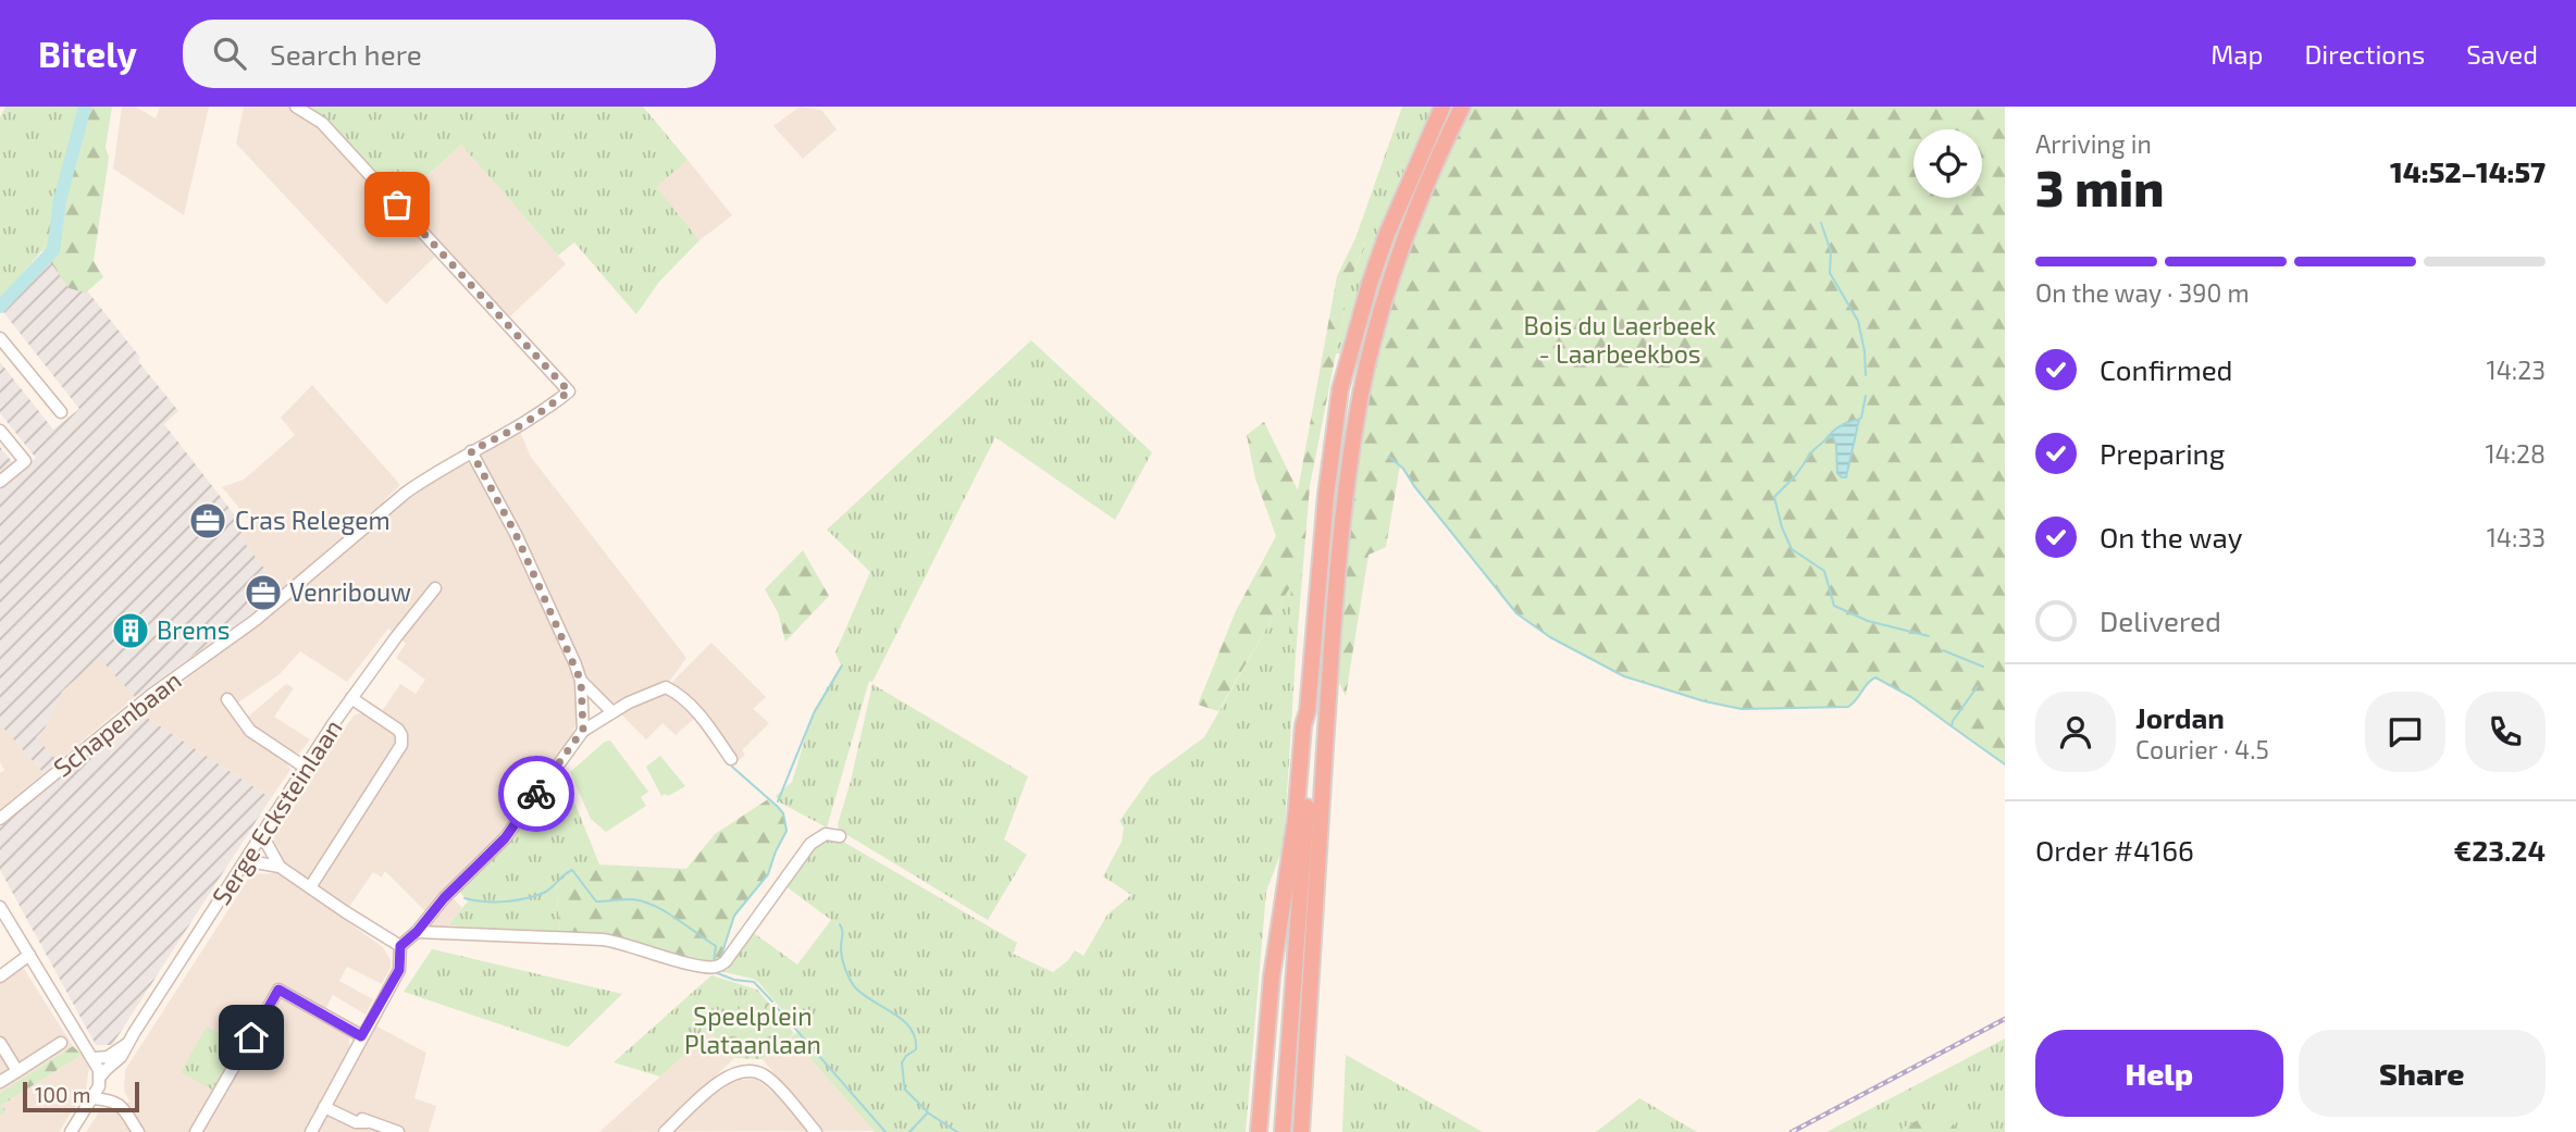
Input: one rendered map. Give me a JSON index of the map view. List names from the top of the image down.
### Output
{
  "streets": {
    "street": ["Schapenbaan", "Serge Ecksteinlaan"]
  },
  "parks": ["Bois du Laerbeek - Laarbeekbos", "Speelplein Plataanlaan"],
  "places": {
    "office": ["Cras Relegem", "Venribouw"],
    "building": ["Brems"]
  },
  "scale_bar": "100 m",
  "page": {
    "header": "Bitely",
    "search": "Search here",
    "nav": ["Map", "Directions", "Saved"],
    "heading": ["3 min", "Arriving in", "14:52–14:57"],
    "panel": [
      "Jordan",
      "Courier · 4.5",
      "Order #4166",
      "€23.24"
    ],
    "bar": "On the way · 390 m",
    "list": [
      ["Confirmed", "14:23"],
      ["Preparing", "14:28"],
      ["On the way", "14:33"],
      "Delivered"
    ],
    "buttons": ["Help", "Share"],
    "scale": "100 m"
  }
}
